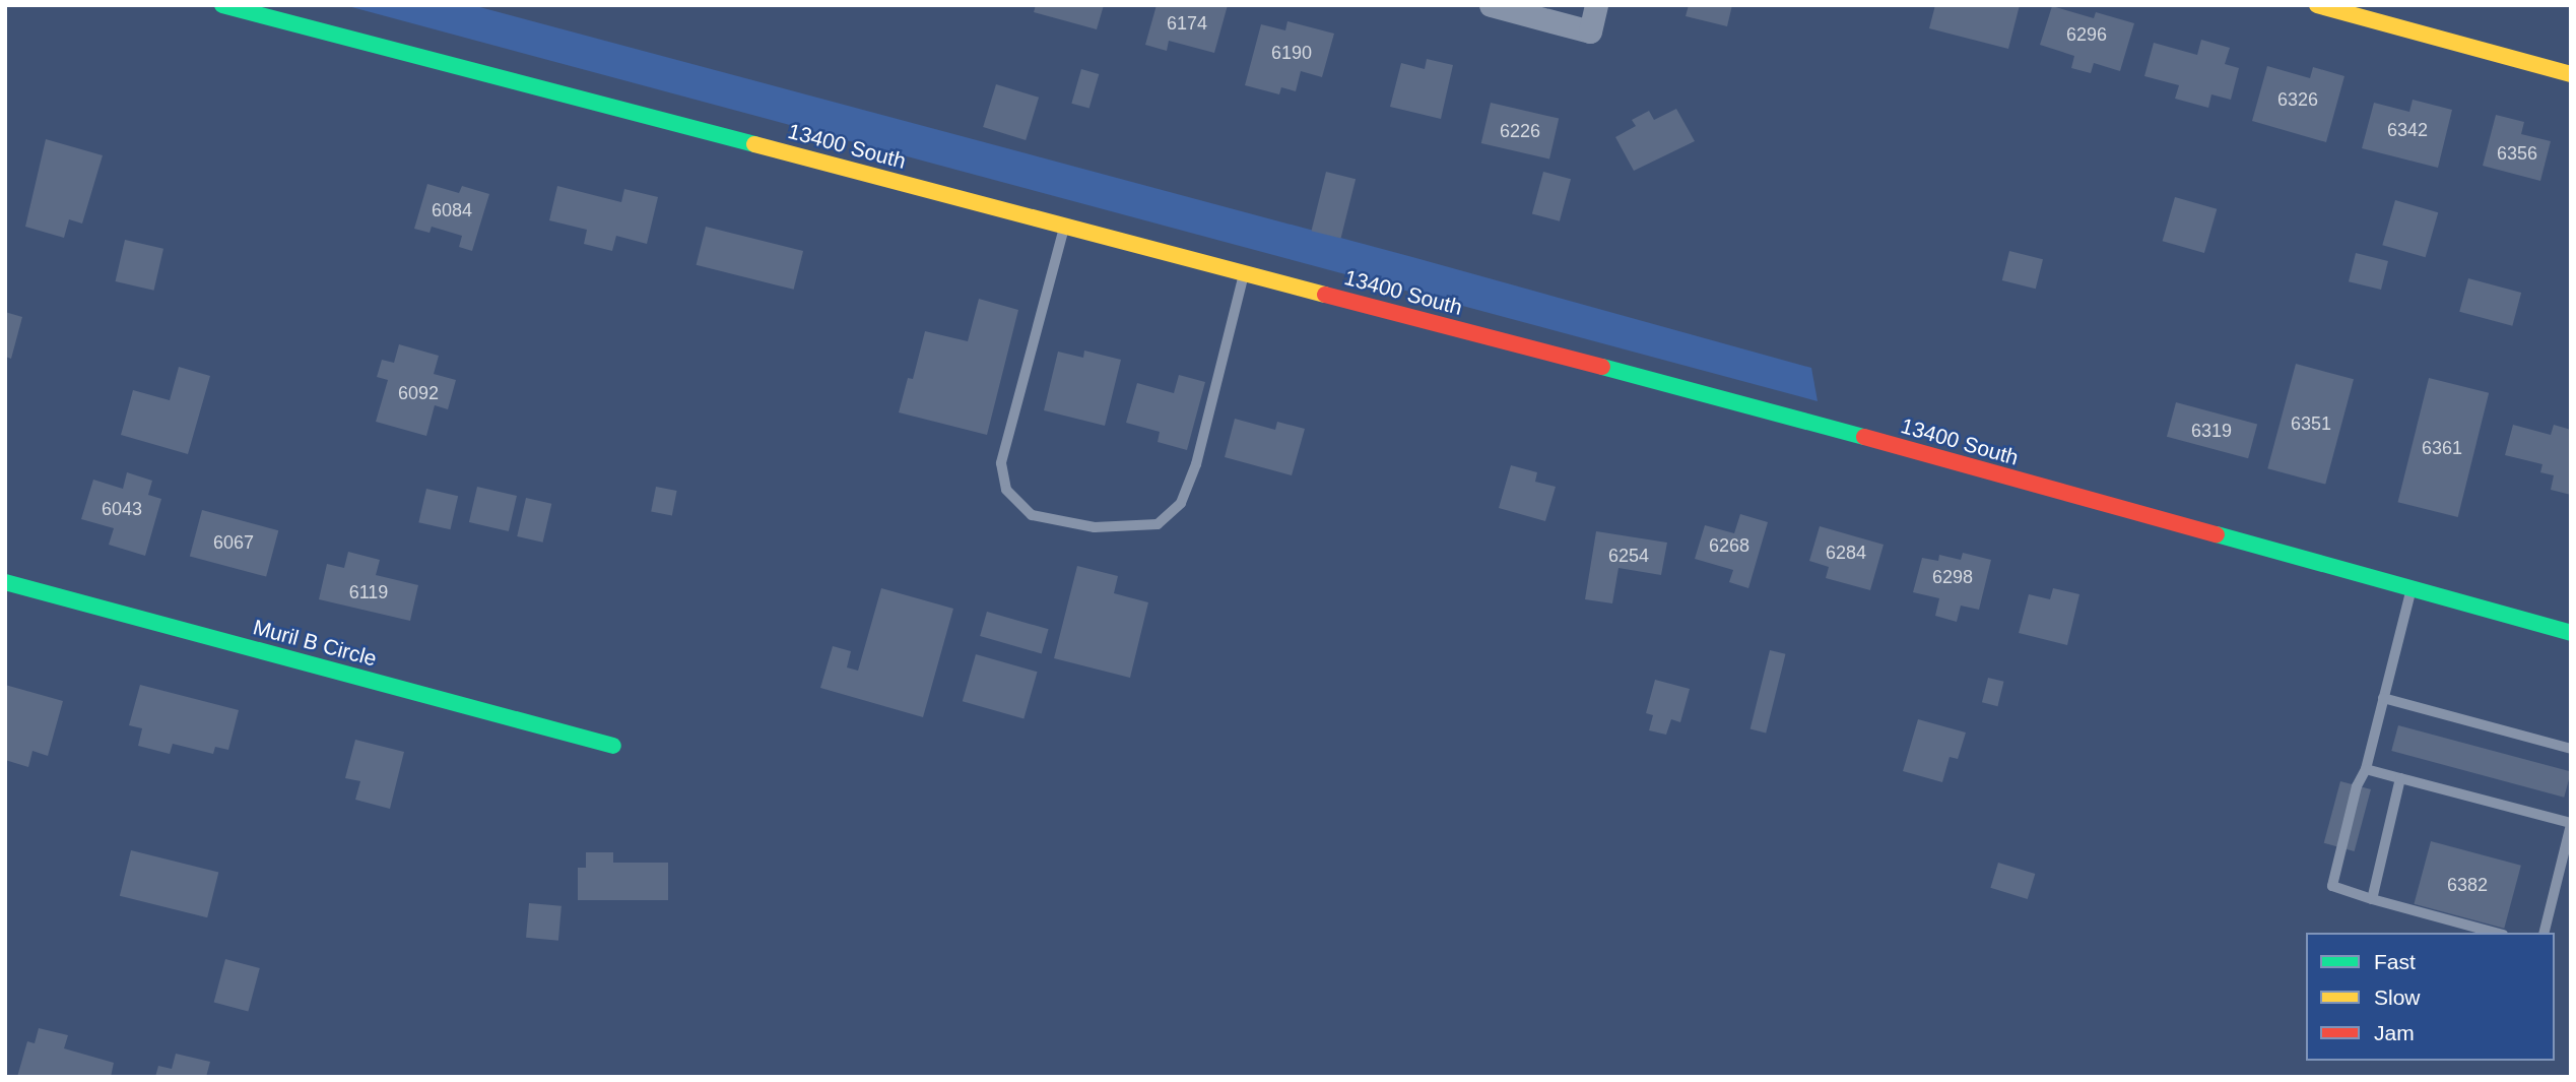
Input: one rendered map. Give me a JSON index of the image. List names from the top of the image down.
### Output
{
  "streets": {
    "main road": ["13400 South", "Muril B Circle"]
  },
  "house_numbers": [
    "6174",
    "6296",
    "6190",
    "6326",
    "6342",
    "6226",
    "6356",
    "6084",
    "6092",
    "6351",
    "6319",
    "6361",
    "6043",
    "6067",
    "6268",
    "6284",
    "6254",
    "6298",
    "6119",
    "6382"
  ],
  "legend": ["Fast", "Slow", "Jam"]
}
